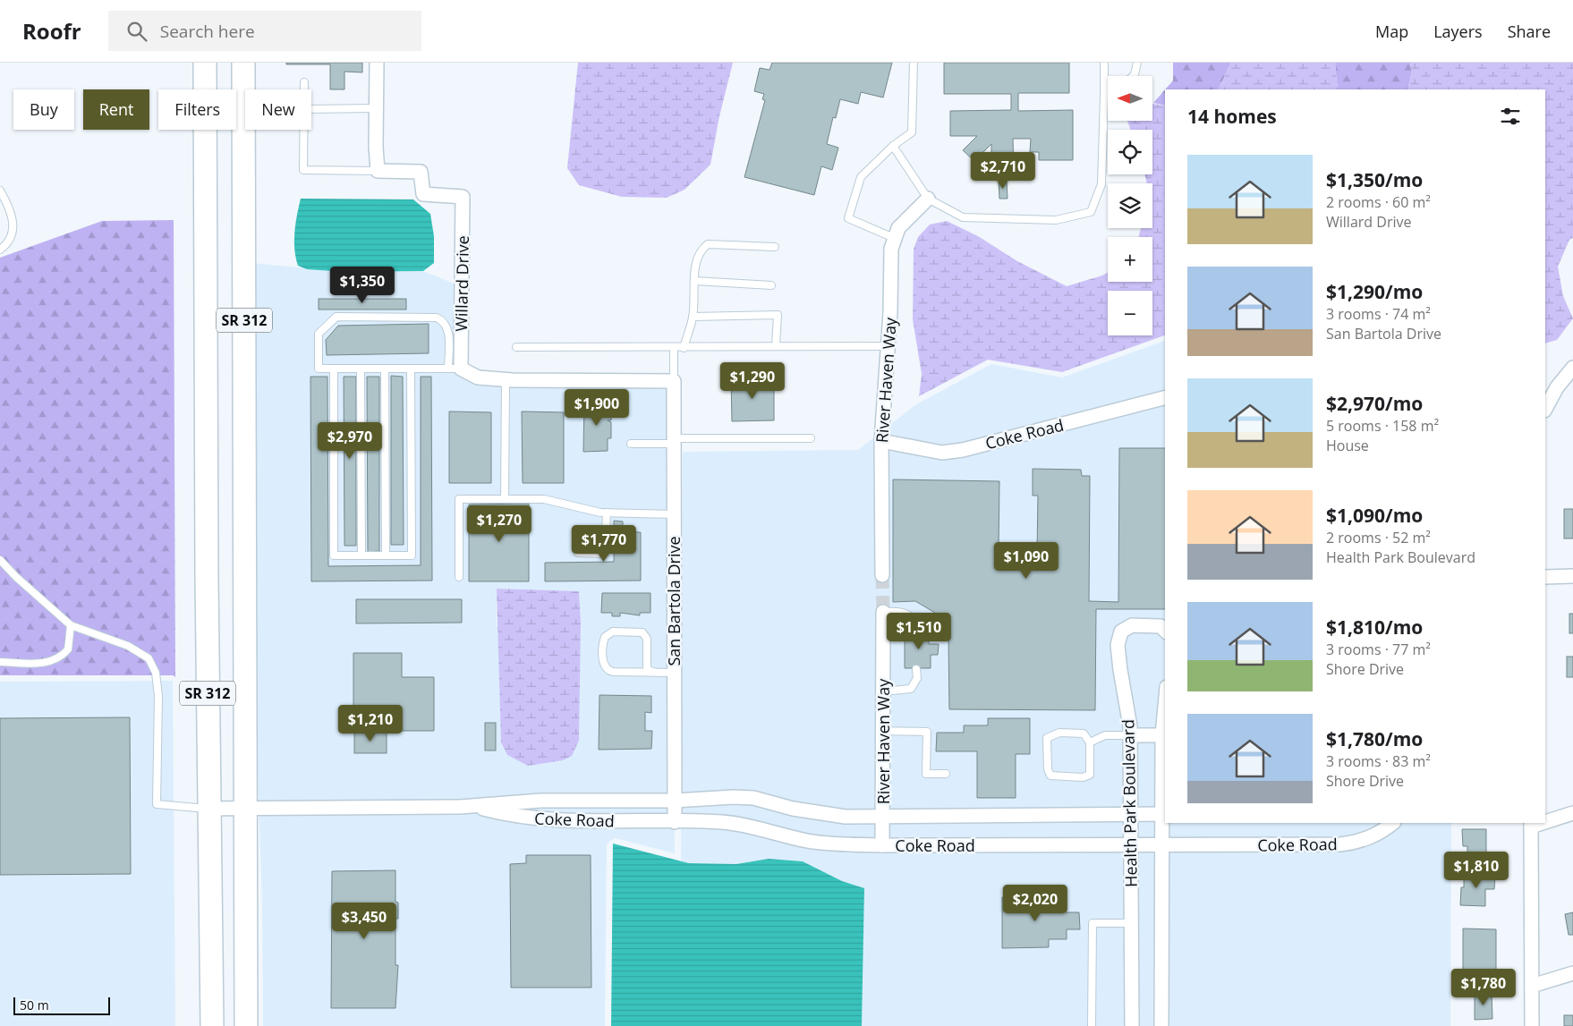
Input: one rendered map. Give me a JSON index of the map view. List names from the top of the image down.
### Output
{
  "streets": {
    "main road": ["SR 312"],
    "street": [
      "Willard Drive",
      "River Haven Way",
      "Coke Road",
      "San Bartola Drive",
      "Health Park Boulevard"
    ]
  },
  "crossings": [
    ["SR 312", "Coke Road"],
    ["River Haven Way", "Coke Road"],
    ["Coke Road", "San Bartola Drive"],
    ["Coke Road", "Health Park Boulevard"]
  ],
  "scale_bar": "50 m",
  "north": "left",
  "page": {
    "header": "Roofr",
    "search": "Search here",
    "nav": ["Map", "Layers", "Share"],
    "map_buttons": ["+", "−"],
    "chip": [
      "Buy",
      "Rent",
      "Filters",
      "New"
    ],
    "heading": "14 homes",
    "list": [
      {
        "name": "$1,350/mo",
        "note": "2 rooms · 60 m² · Willard Drive"
      },
      {
        "name": "$1,290/mo",
        "note": "3 rooms · 74 m² · San Bartola Drive"
      },
      {
        "name": "$2,970/mo",
        "note": "5 rooms · 158 m² · House"
      },
      {
        "name": "$1,090/mo",
        "note": "2 rooms · 52 m² · Health Park Boulevard"
      },
      {
        "name": "$1,810/mo",
        "note": "3 rooms · 77 m² · Shore Drive"
      },
      {
        "name": "$1,780/mo",
        "note": "3 rooms · 83 m² · Shore Drive"
      }
    ],
    "price": [
      "$2,710",
      "$1,350",
      "$1,290",
      "$1,900",
      "$2,970",
      "$1,270",
      "$1,770",
      "$1,090",
      "$1,510",
      "$1,210",
      "$1,810",
      "$2,020",
      "$3,450",
      "$1,780"
    ],
    "scale": "50 m"
  }
}
